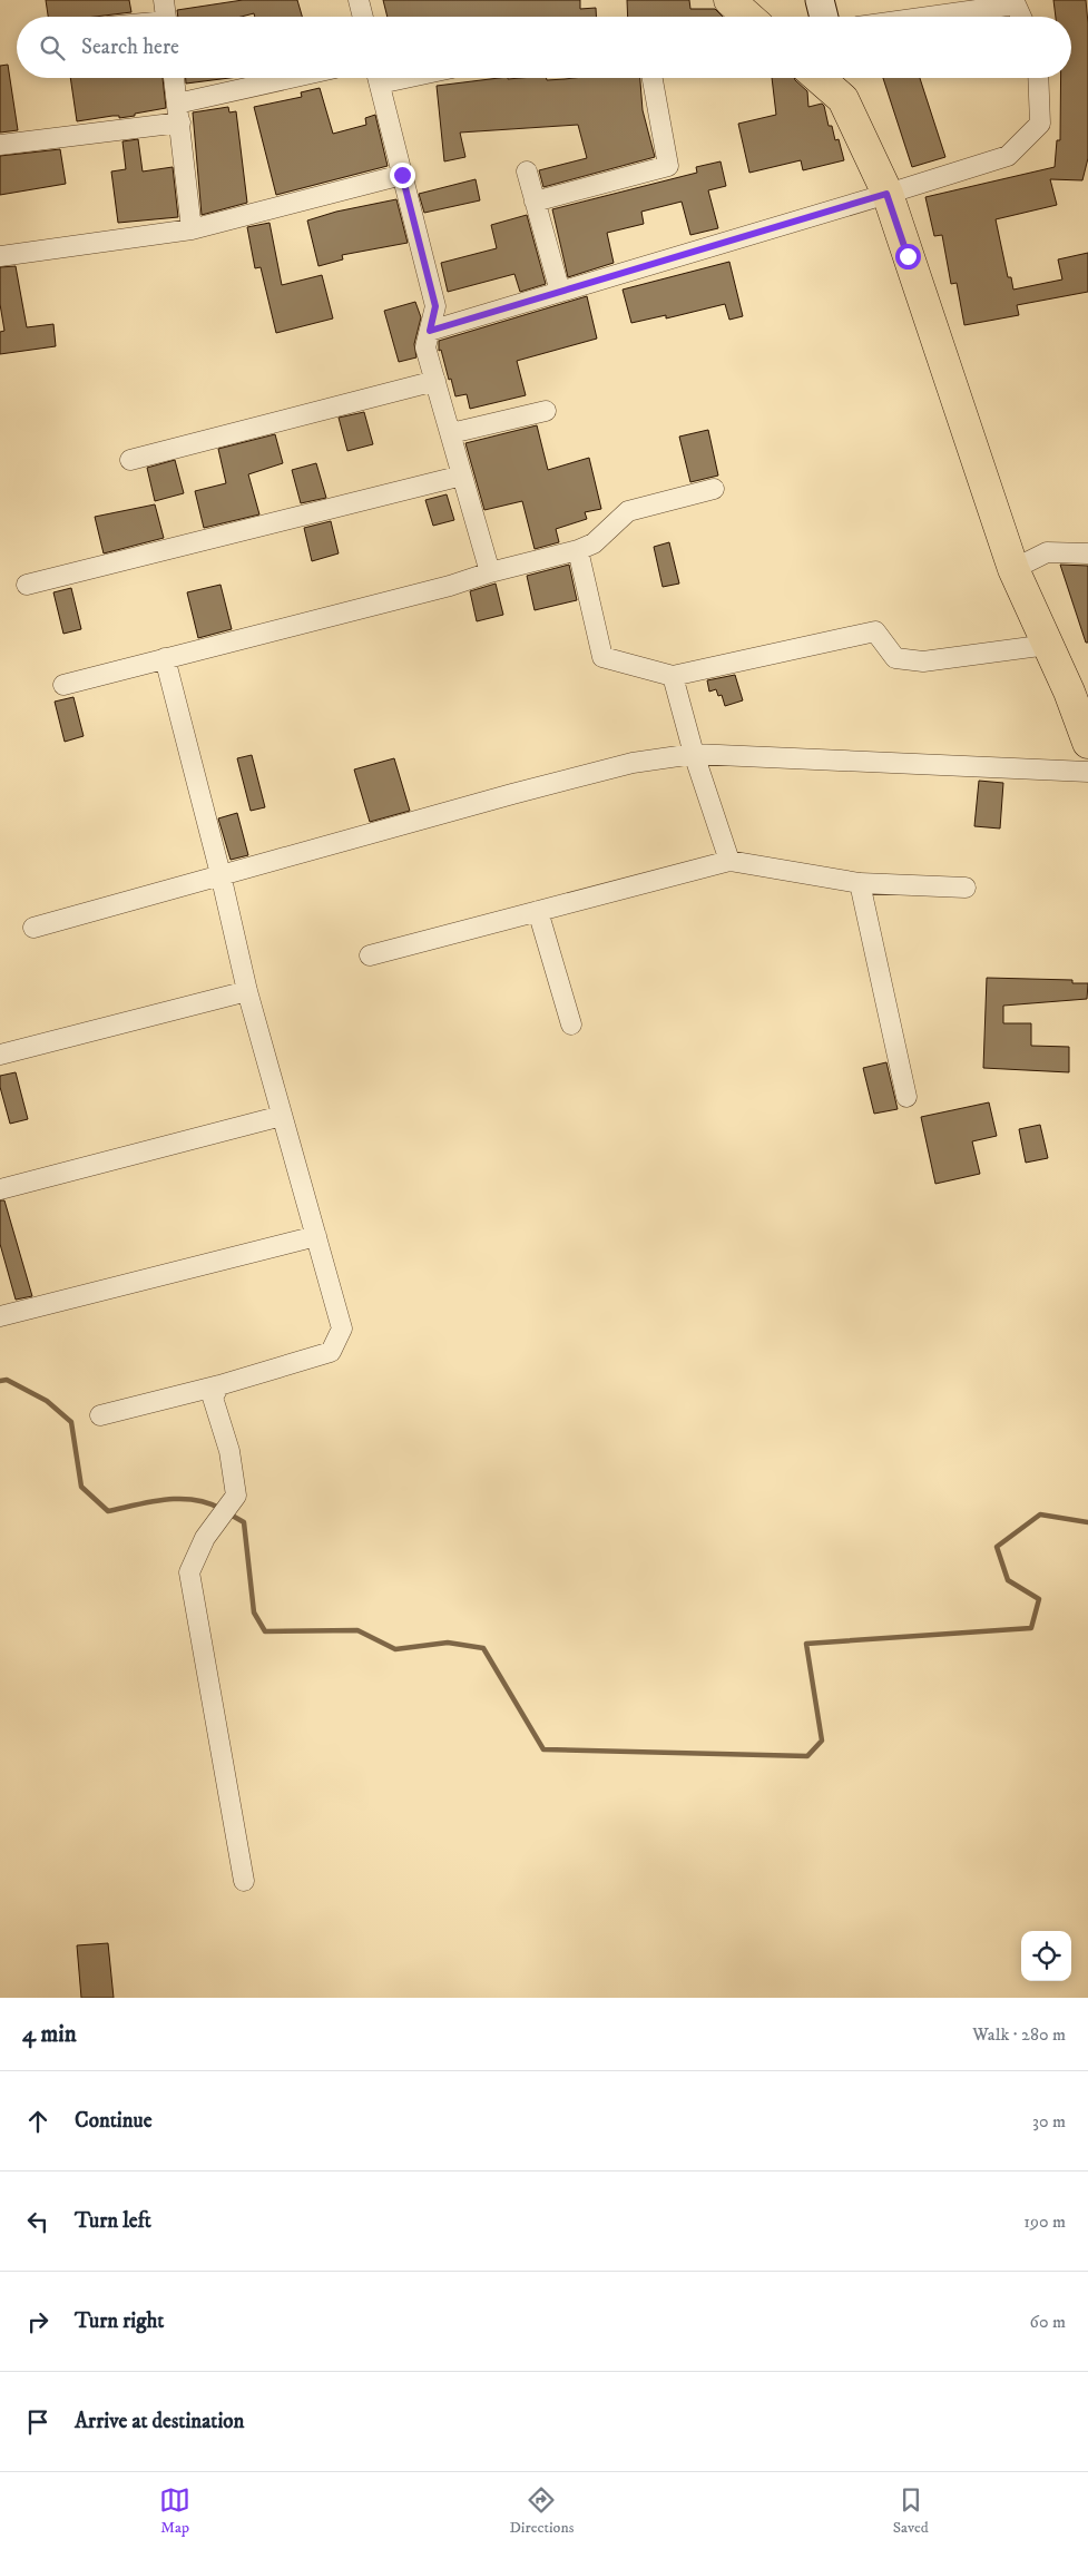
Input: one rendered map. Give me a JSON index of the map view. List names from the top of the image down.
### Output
{
  "page": {
    "search": "Search here",
    "heading": ["4 min", "Walk · 280 m"],
    "list": [
      ["Continue", "30 m"],
      ["Turn left", "190 m"],
      ["Turn right", "60 m"],
      "Arrive at destination"
    ],
    "nav": ["Map", "Directions", "Saved"]
  }
}
